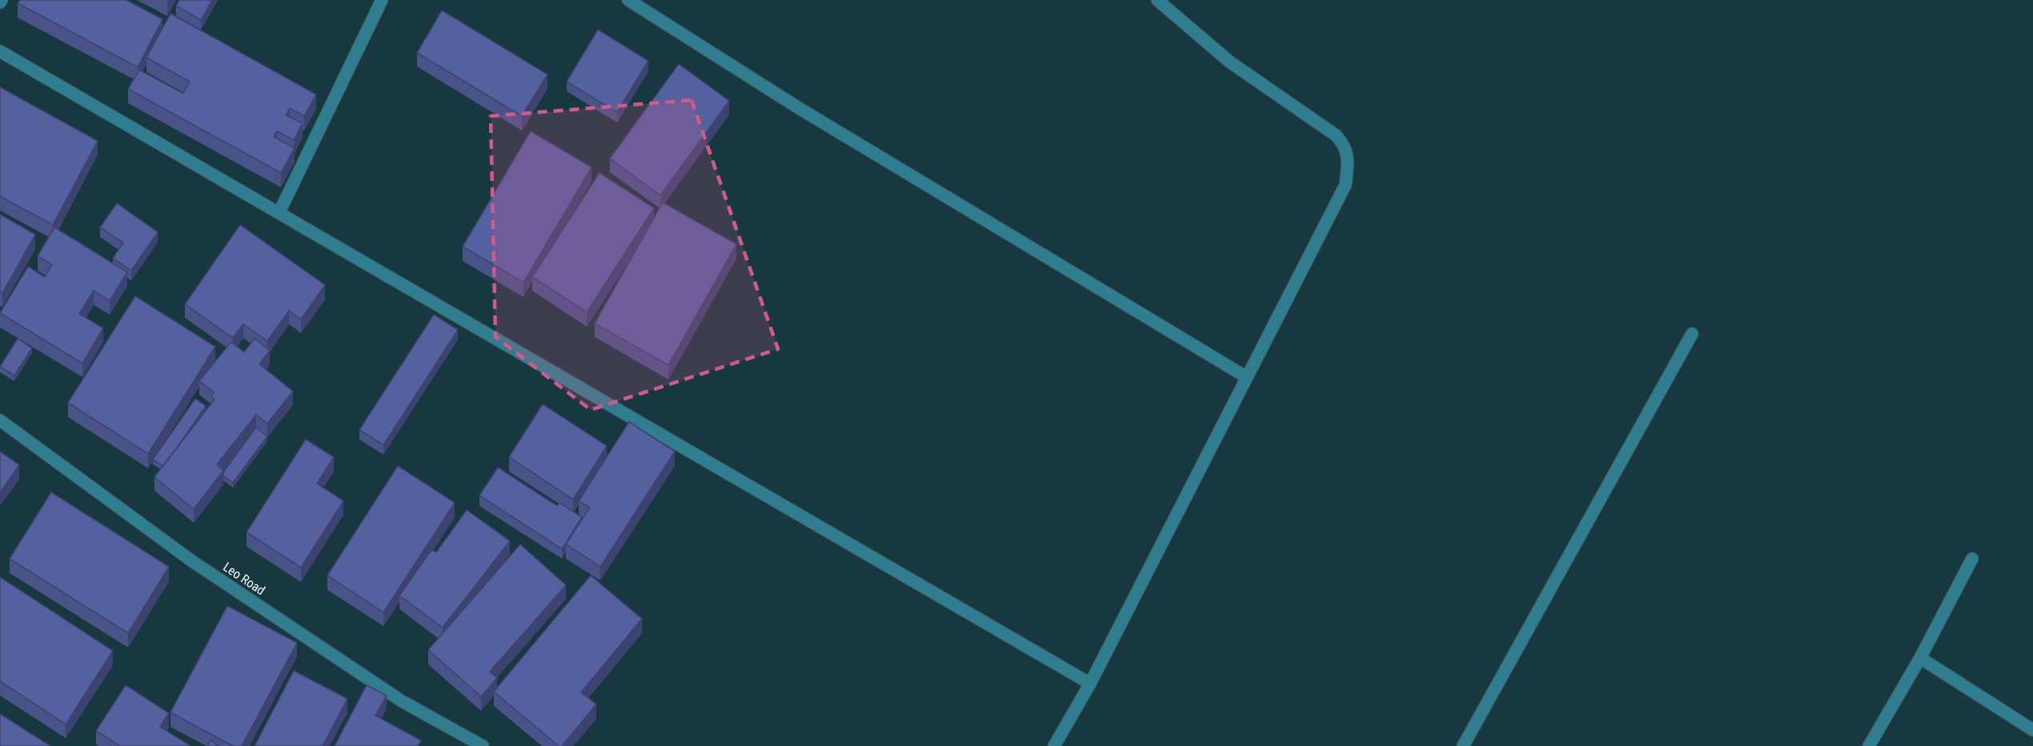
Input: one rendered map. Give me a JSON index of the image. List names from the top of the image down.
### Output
{
  "streets": {
    "street": ["Leo Road"]
  }
}
